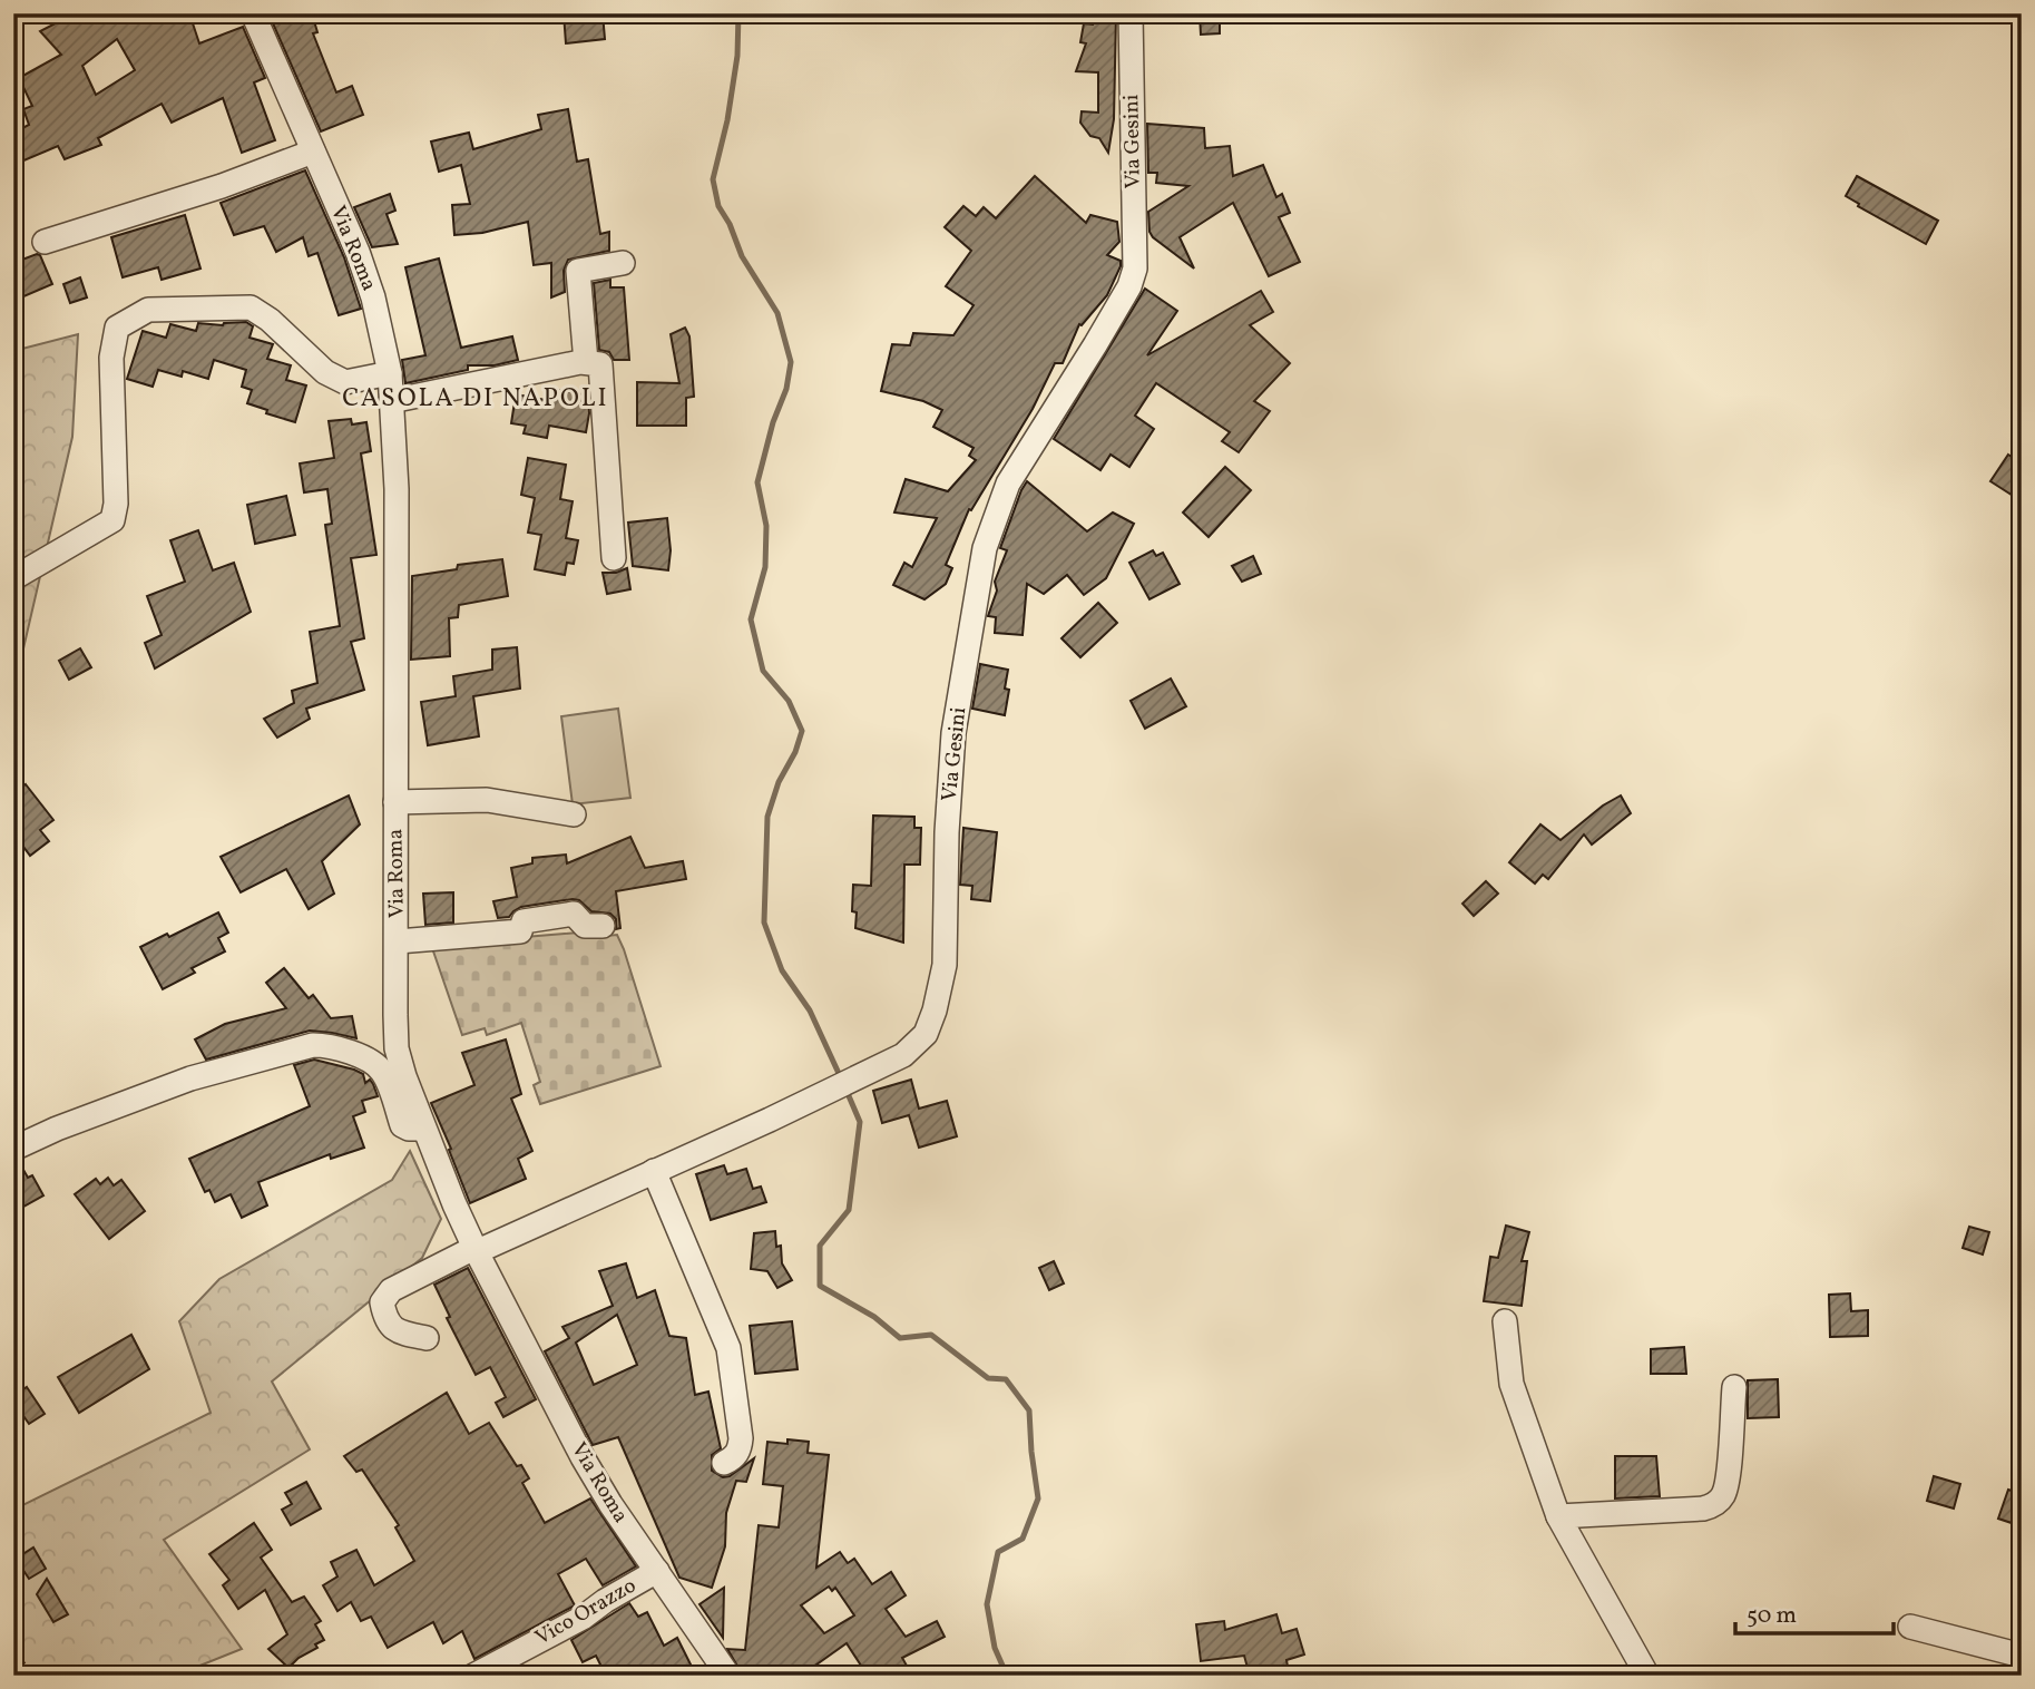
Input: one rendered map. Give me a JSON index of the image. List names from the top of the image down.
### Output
{
  "streets": {
    "street": ["Via Gesini", "Via Roma", "Vico Orazzo"]
  },
  "crossings": [
    ["Via Gesini", "Via Roma"],
    ["Via Roma", "Vico Orazzo"]
  ],
  "districts": ["CASOLA DI NAPOLI"],
  "scale_bar": "50 m"
}
